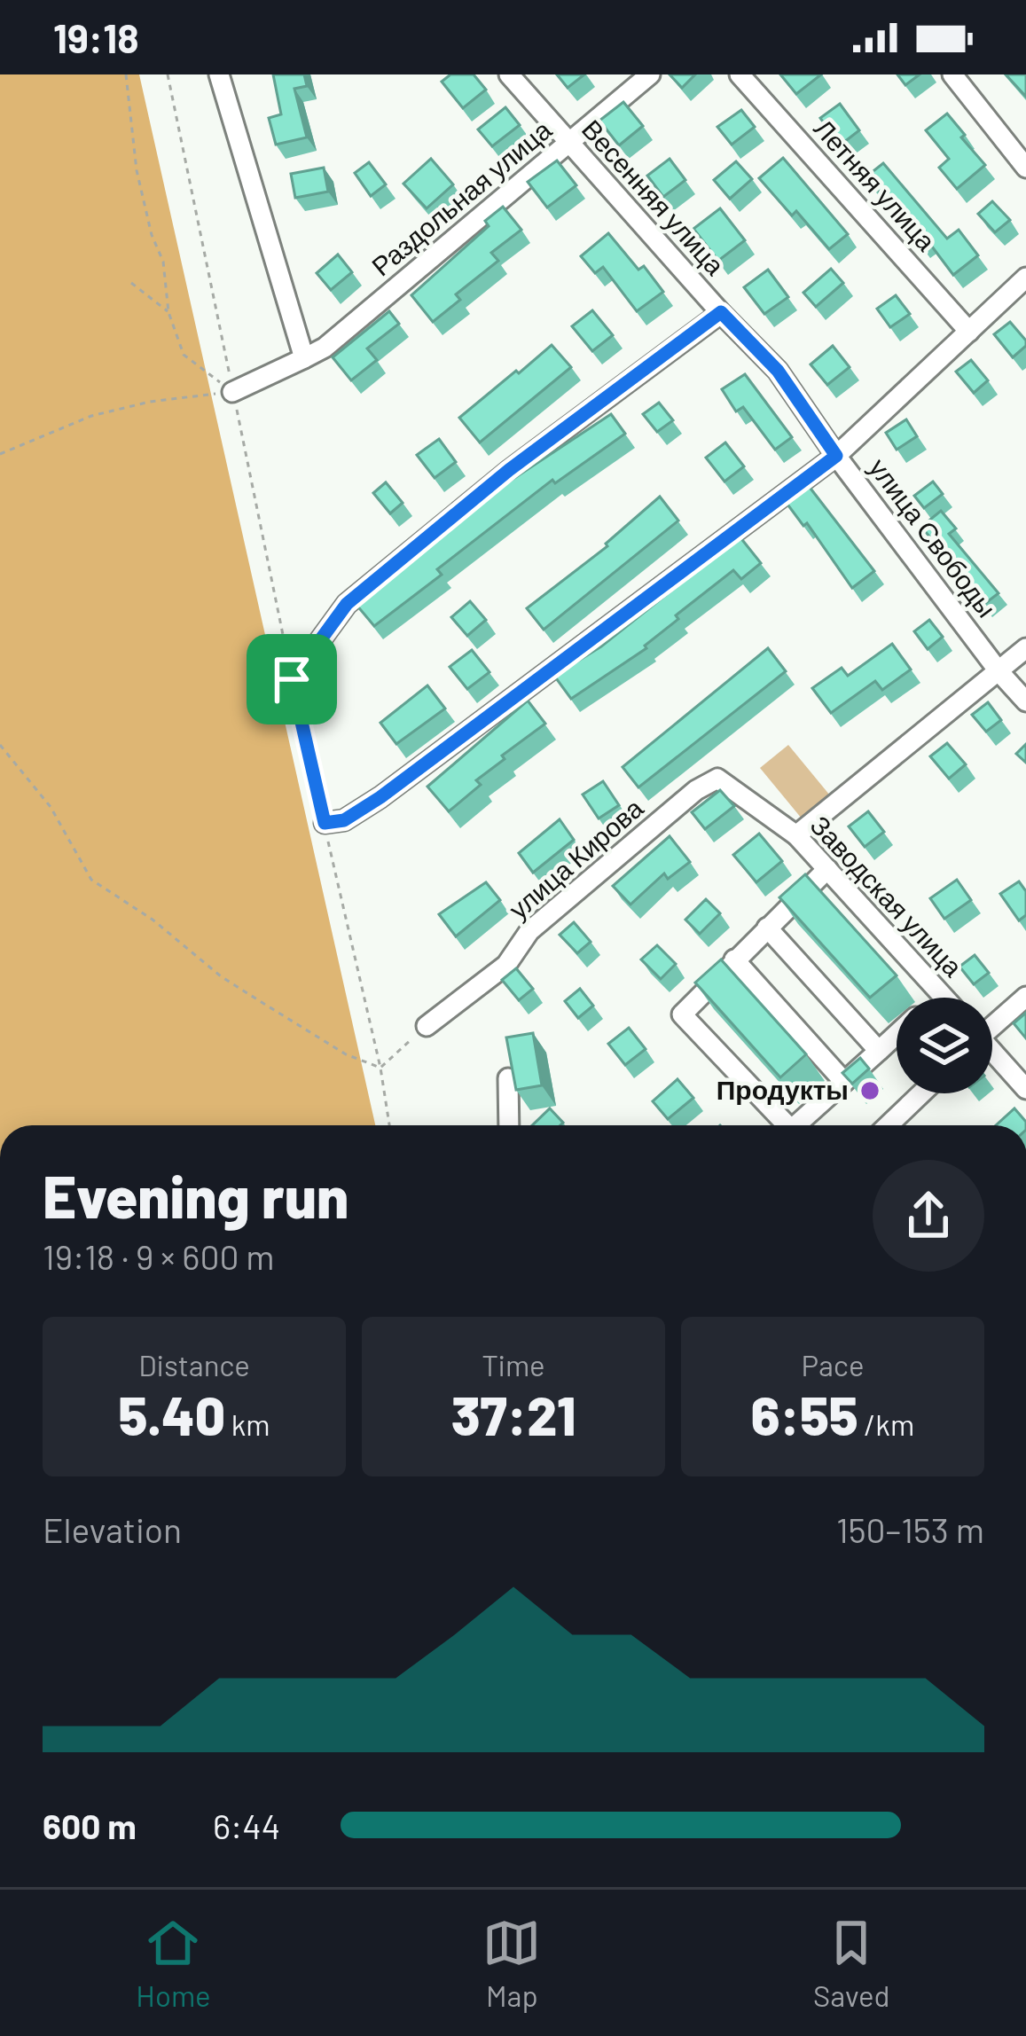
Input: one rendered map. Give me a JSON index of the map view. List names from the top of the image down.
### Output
{
  "streets": {
    "street": [
      "Летняя улица",
      "Весенняя улица",
      "Раздольная улица",
      "улица Свободы",
      "улица Кирова",
      "Заводская улица"
    ]
  },
  "crossings": [
    ["Весенняя улица", "Раздольная улица"],
    ["Весенняя улица", "улица Свободы"],
    ["улица Кирова", "Заводская улица"]
  ],
  "places": ["Продукты"],
  "page": {
    "status": "19:18",
    "heading": ["Evening run", "19:18 · 9 × 600 m"],
    "stats": [
      ["Distance", "5.40 km"],
      ["Time", "37:21"],
      ["Pace", "6:55 /km"]
    ],
    "chart": ["Elevation", "150–153 m"],
    "list": [
      {
        "name": "600 m",
        "note": "6:44"
      }
    ],
    "tabs": ["Home", "Map", "Saved"]
  }
}
